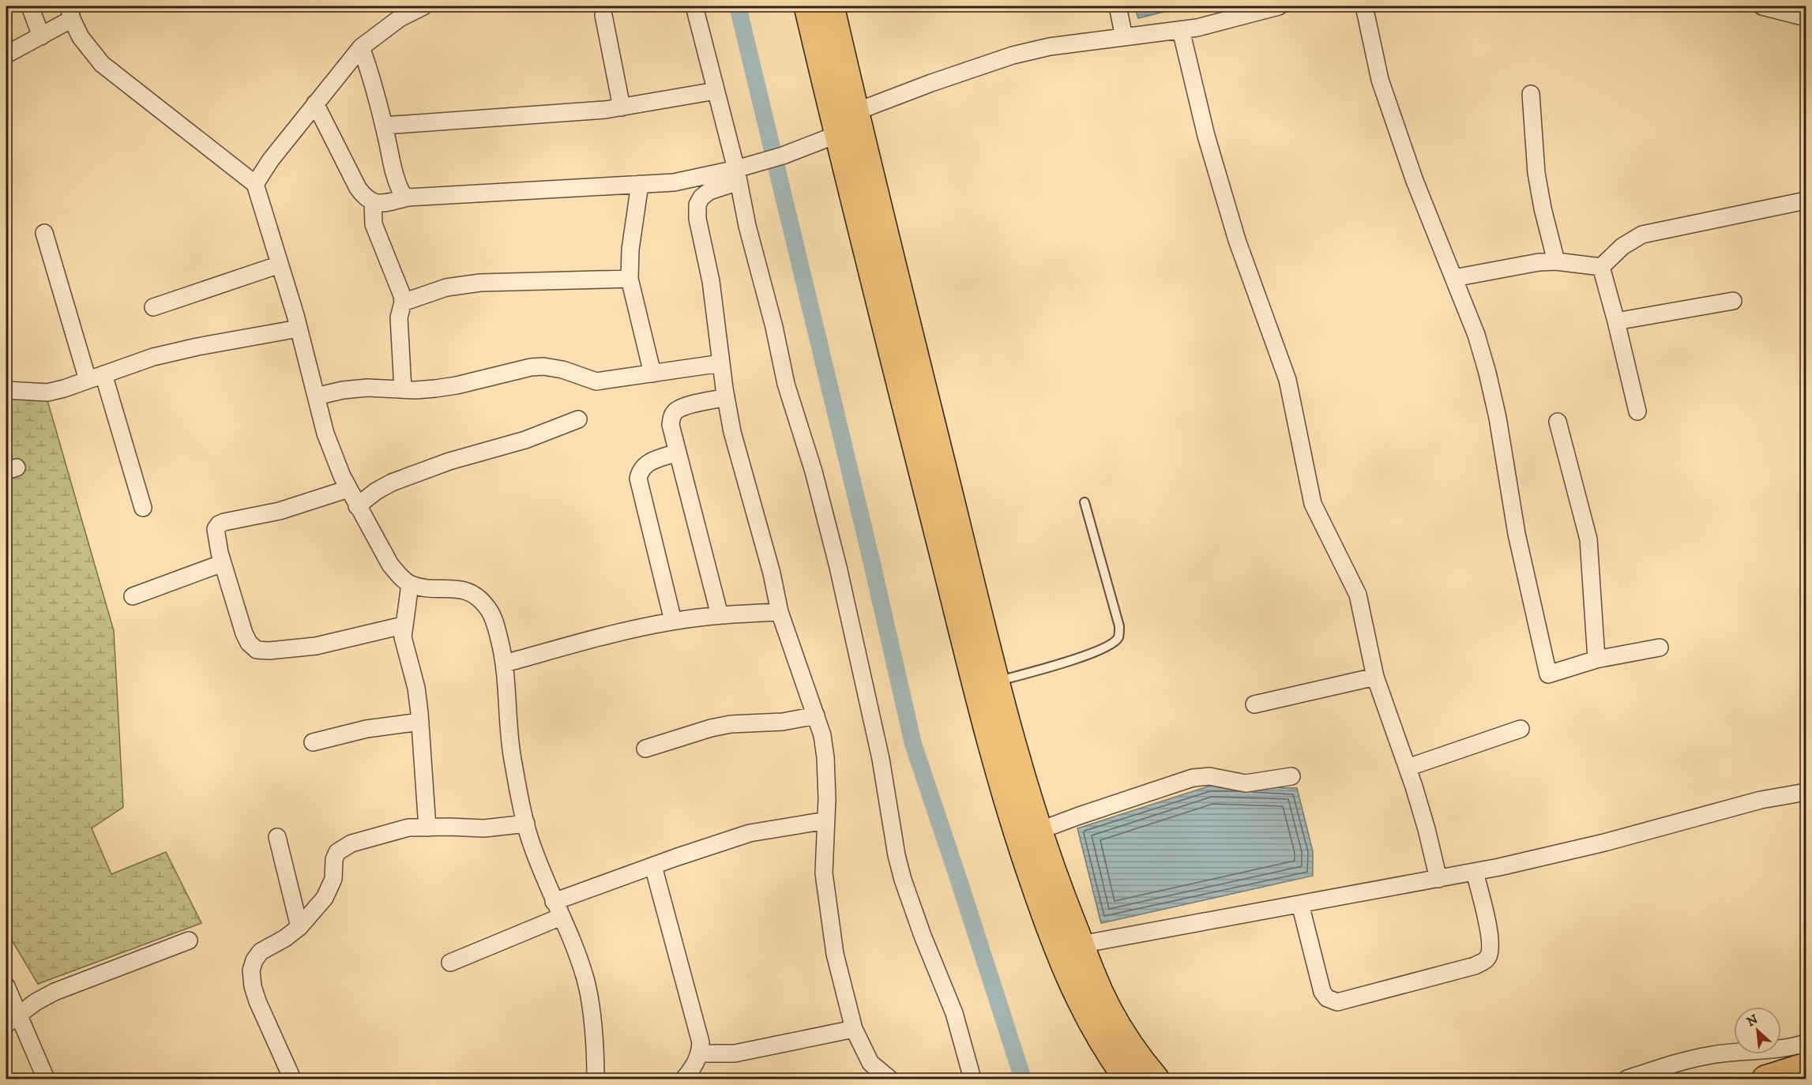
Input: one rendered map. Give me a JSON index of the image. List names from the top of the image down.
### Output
{
  "north": "top left"
}
